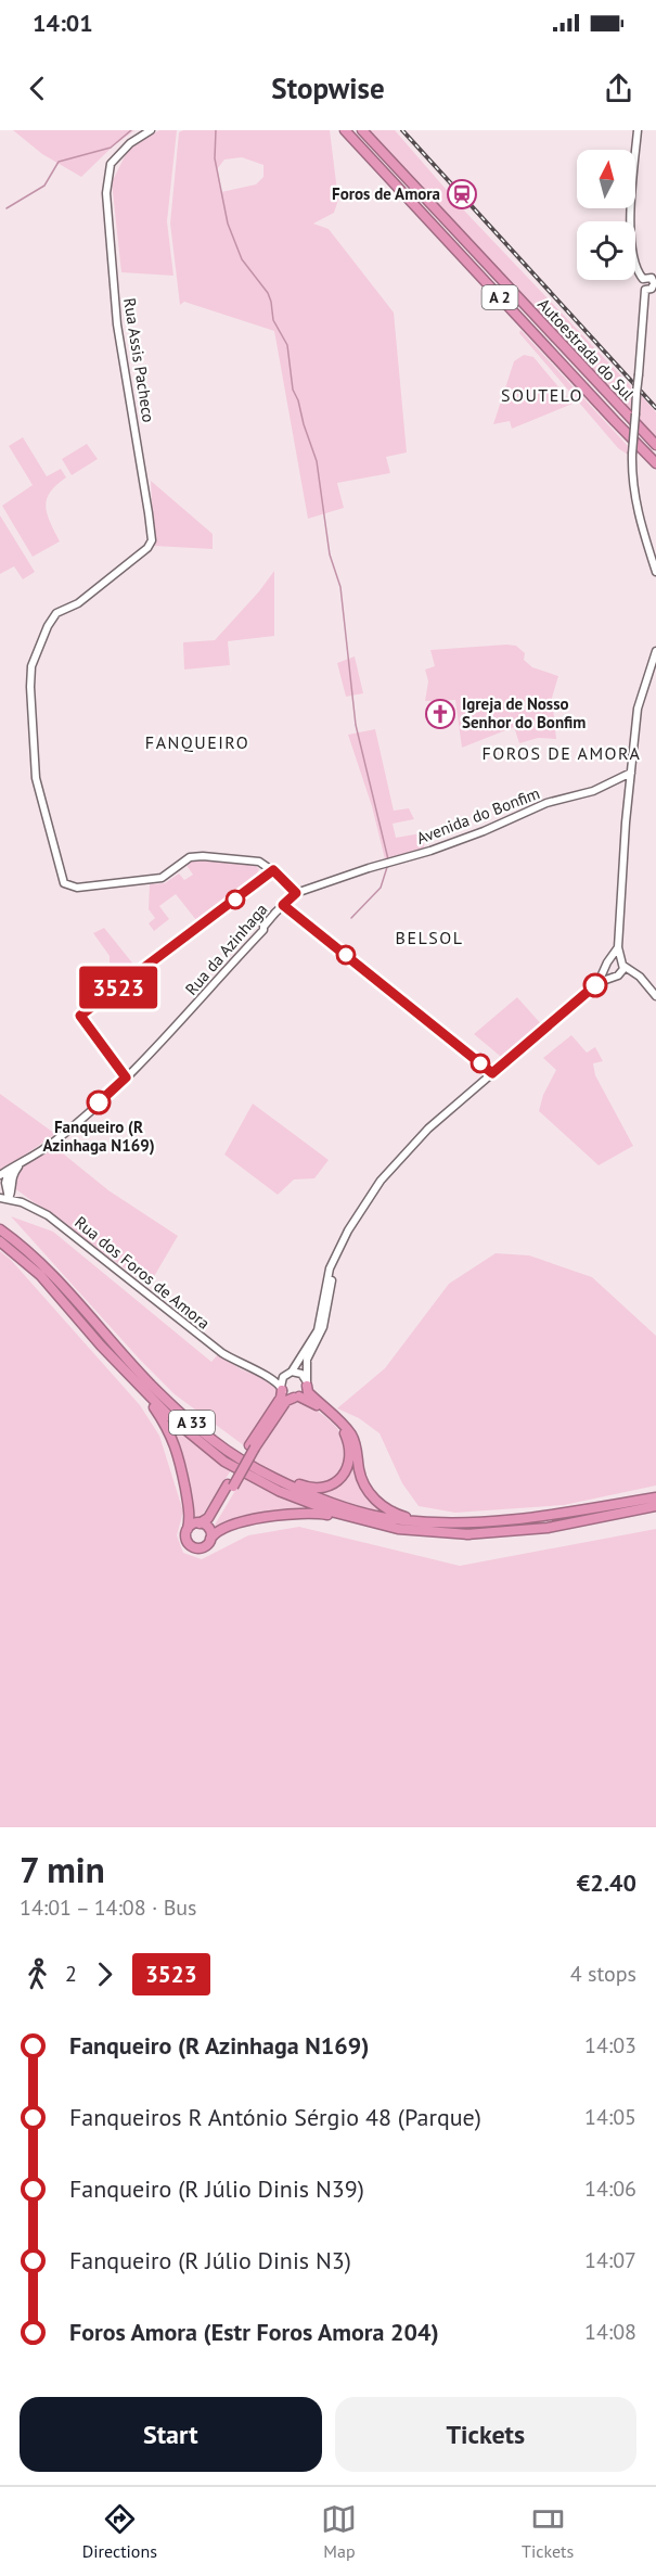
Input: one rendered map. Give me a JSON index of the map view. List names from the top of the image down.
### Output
{
  "streets": {
    "highway": ["A 2", "Autoestrada do Sul", "A 33"],
    "street": [
      "Rua Assis Pacheco",
      "Avenida do Bonfim",
      "Rua da Azinhaga",
      "Rua dos Foros de Amora"
    ]
  },
  "crossings": [
    ["Rua Assis Pacheco", "Avenida do Bonfim"],
    ["Rua Assis Pacheco", "Rua da Azinhaga"],
    ["Avenida do Bonfim", "Rua da Azinhaga"]
  ],
  "districts": [
    "SOUTELO",
    "FANQUEIRO",
    "FOROS DE AMORA",
    "BELSOL"
  ],
  "places": {
    "station": ["Foros de Amora"],
    "church": ["Igreja de Nosso Senhor do Bonfim"],
    "other": ["Fanqueiro (R Azinhaga N169)"]
  },
  "lines": ["bus line 3523"],
  "north": "top",
  "page": {
    "status": "14:01",
    "header": "Stopwise",
    "on_map": "3523",
    "heading": ["7 min", "14:01 – 14:08 · Bus", "€2.40"],
    "legs": ["2", "3523", "4 stops"],
    "list": [
      {
        "name": "Fanqueiro (R Azinhaga N169)",
        "value": "14:03"
      },
      {
        "name": "Fanqueiros R António Sérgio 48 (Parque)",
        "value": "14:05"
      },
      {
        "name": "Fanqueiro (R Júlio Dinis N39)",
        "value": "14:06"
      },
      {
        "name": "Fanqueiro (R Júlio Dinis N3)",
        "value": "14:07"
      },
      {
        "name": "Foros Amora (Estr Foros Amora 204)",
        "value": "14:08"
      }
    ],
    "buttons": ["Start", "Tickets"],
    "tabs": ["Directions", "Map", "Tickets"]
  }
}
